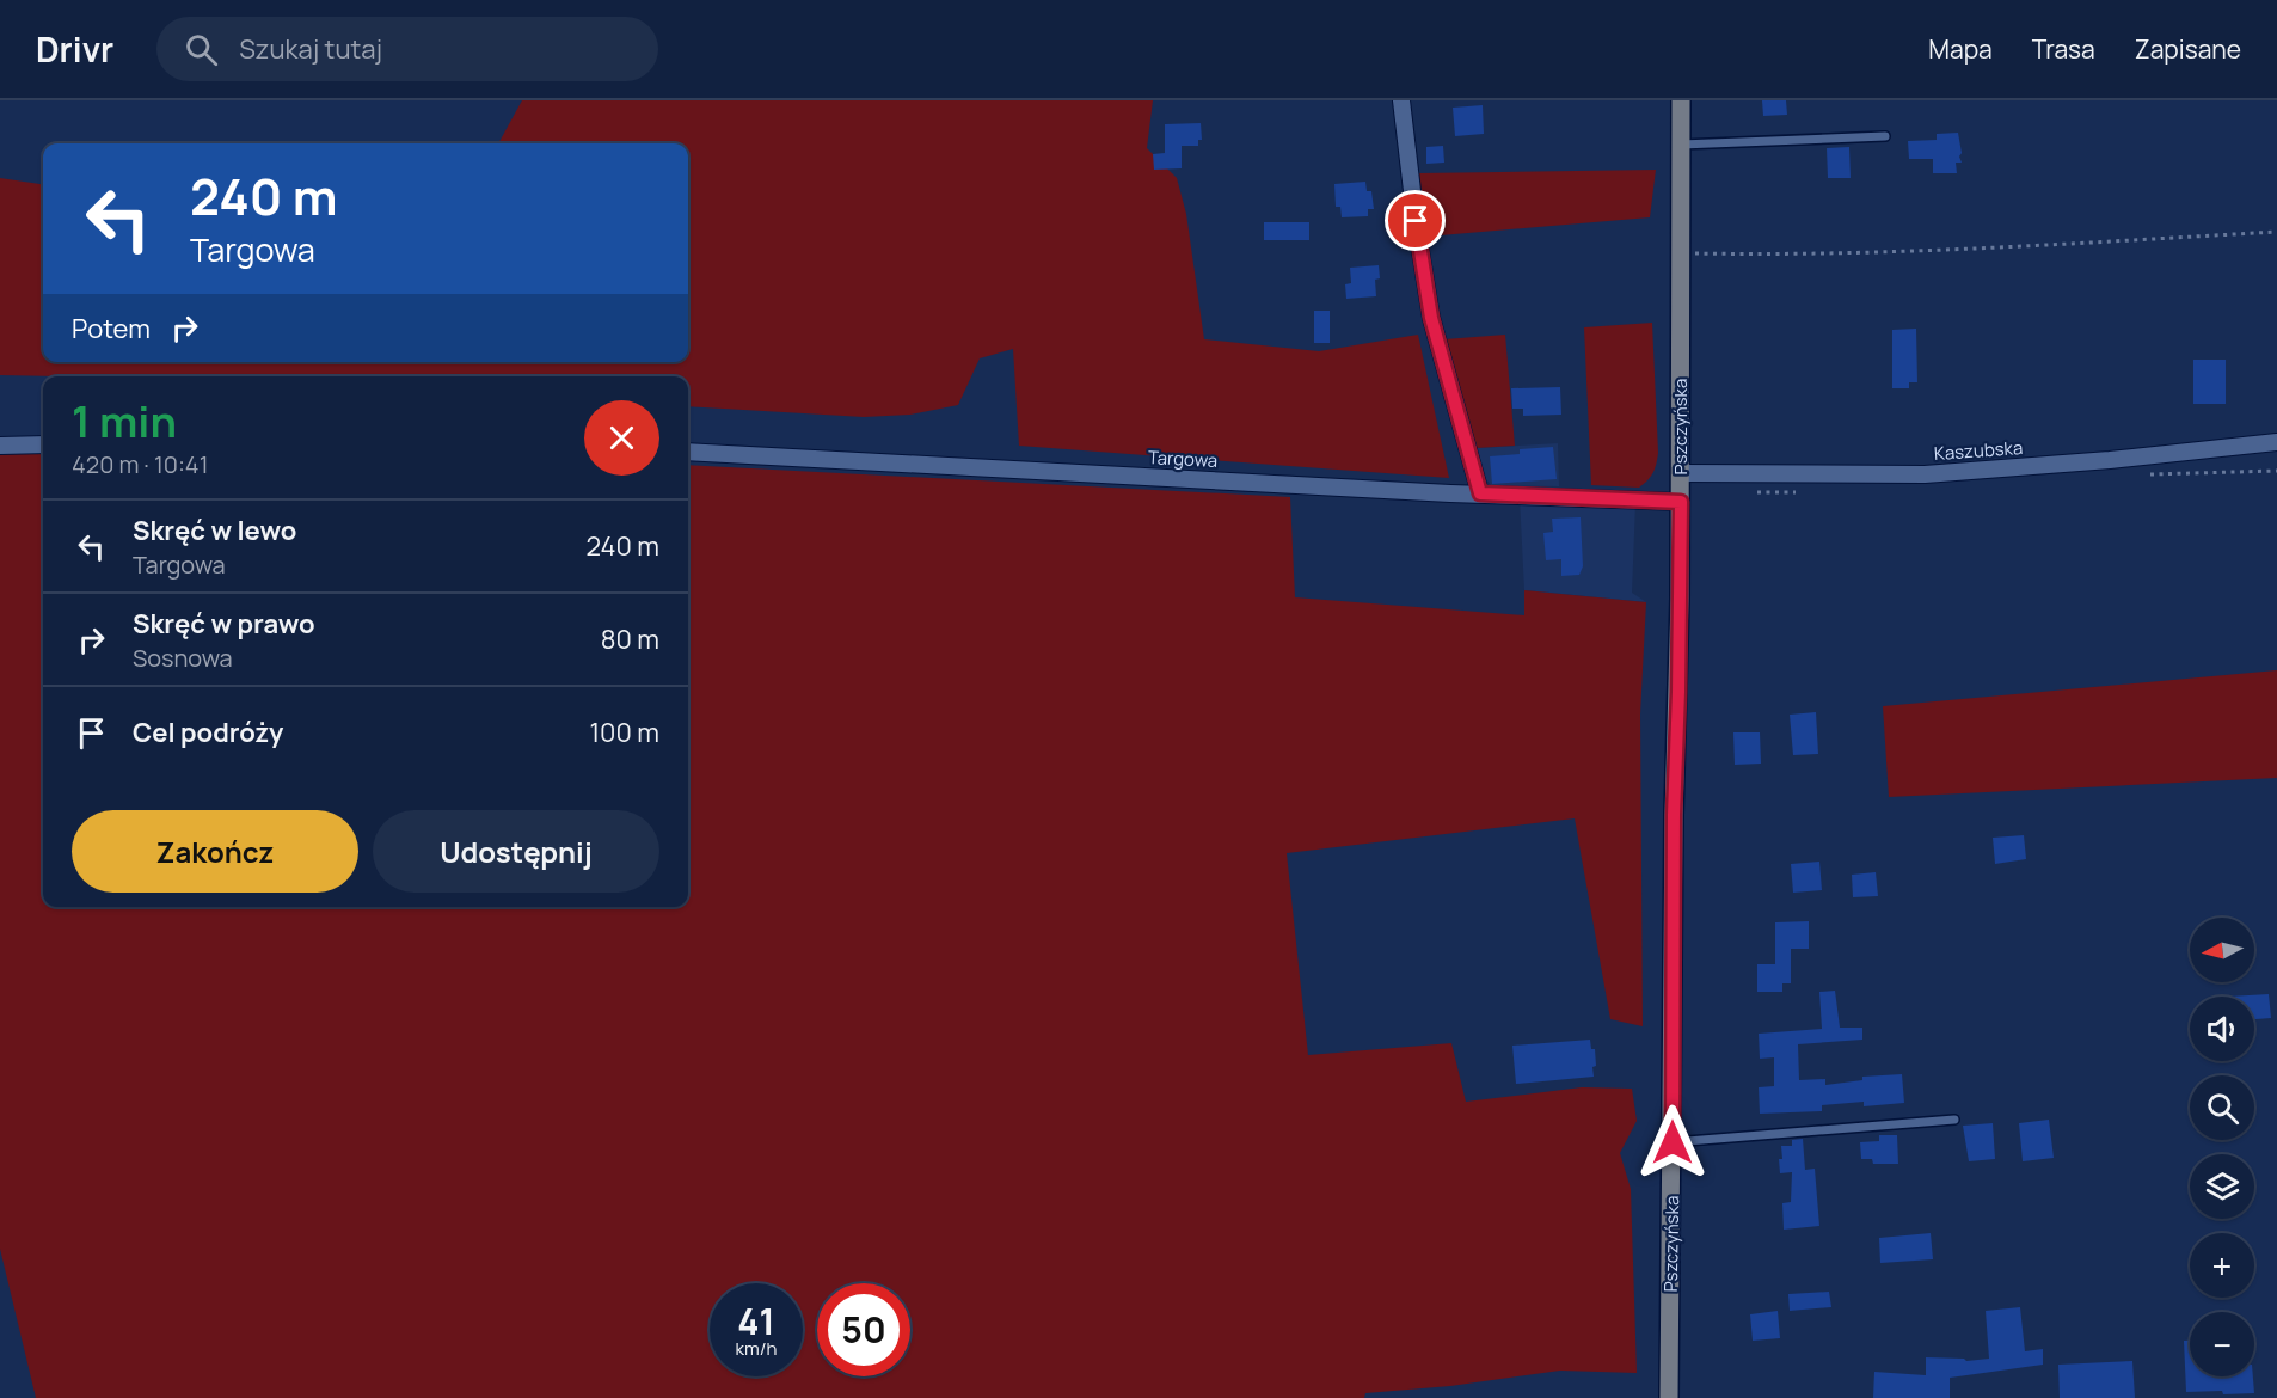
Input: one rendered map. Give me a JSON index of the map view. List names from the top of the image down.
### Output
{
  "streets": {
    "main road": ["Pszczyńska"],
    "street": ["Kaszubska", "Targowa"]
  },
  "crossings": [
    ["Pszczyńska", "Kaszubska"],
    ["Pszczyńska", "Targowa"]
  ],
  "north": "left",
  "page": {
    "header": "Drivr",
    "search": "Szukaj tutaj",
    "nav": ["Mapa", "Trasa", "Zapisane"],
    "turn": ["240 m", "Targowa"],
    "then": "Potem",
    "heading": ["1 min", "420 m · 10:41"],
    "list": [
      {
        "name": "Skręć w lewo",
        "note": "Targowa",
        "value": "240 m"
      },
      {
        "name": "Skręć w prawo",
        "note": "Sosnowa",
        "value": "80 m"
      },
      {
        "name": "Cel podróży",
        "value": "100 m"
      }
    ],
    "buttons": ["Zakończ", "Udostępnij"],
    "map_buttons": ["+", "−"],
    "speed": "41 km/h",
    "limit": "50"
  }
}
